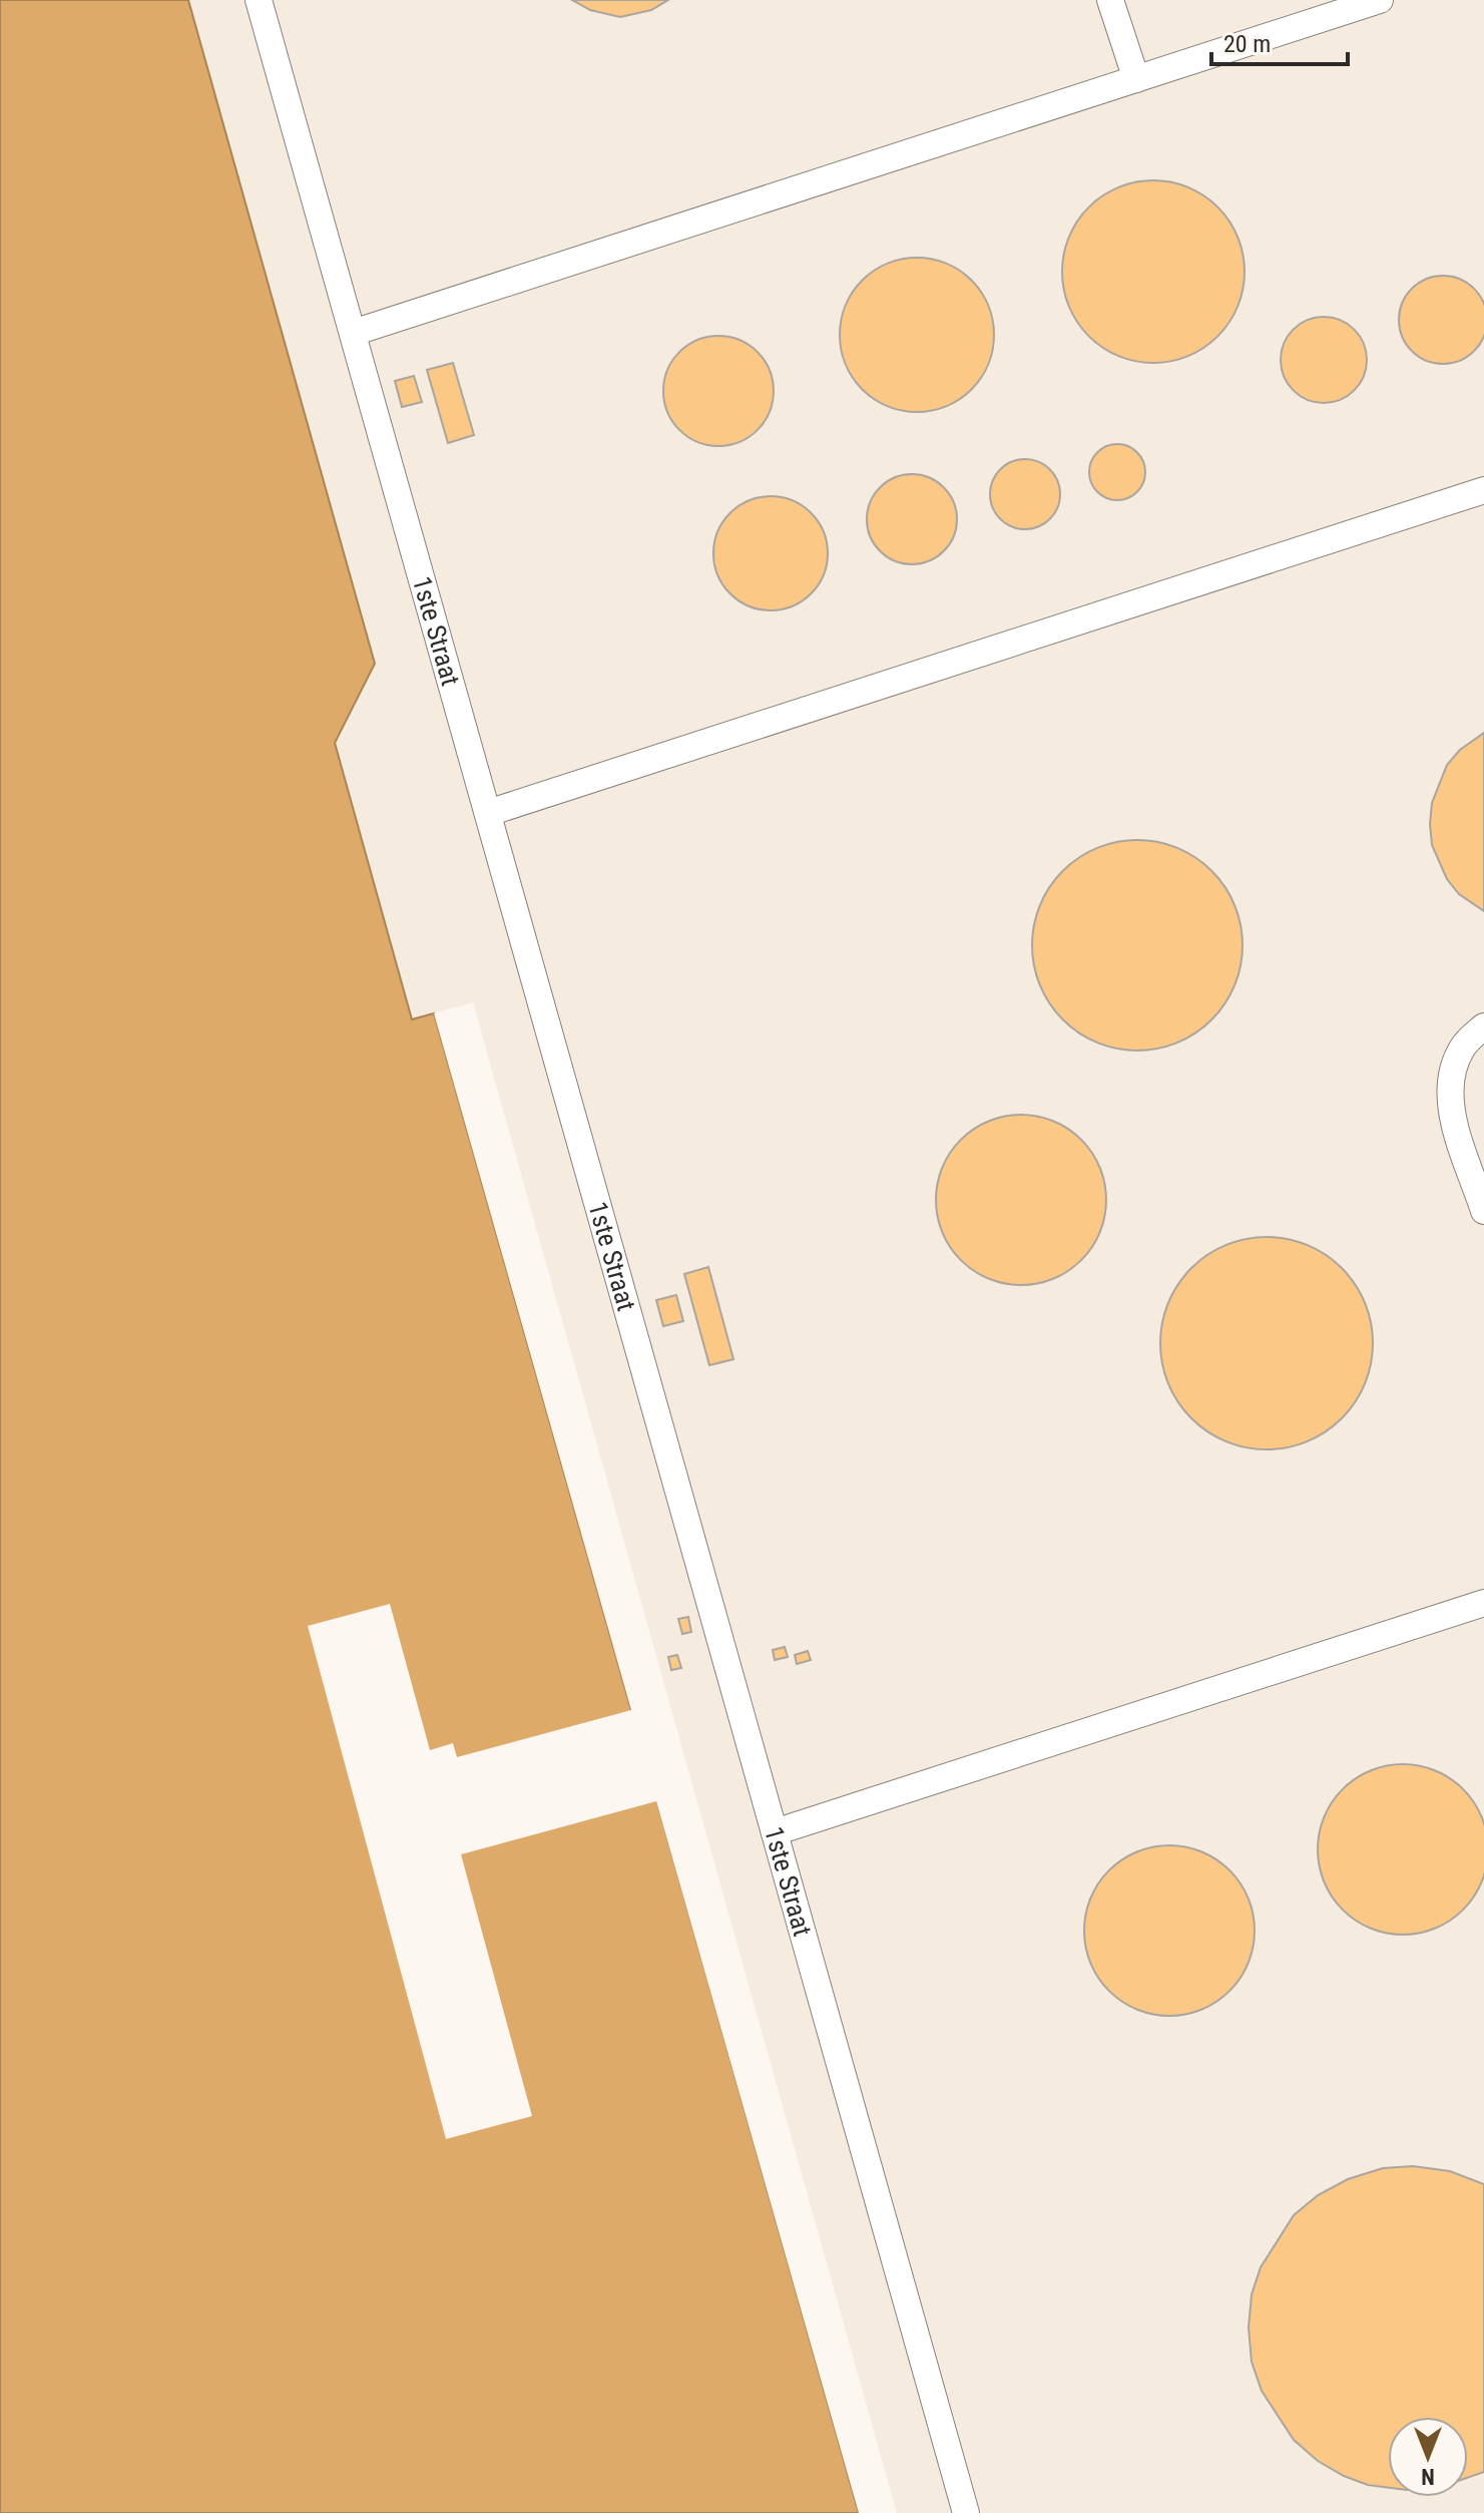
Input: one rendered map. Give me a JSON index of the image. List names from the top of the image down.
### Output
{
  "streets": {
    "lane": ["1ste Straat"]
  },
  "scale_bar": "20 m",
  "north": "bottom"
}
